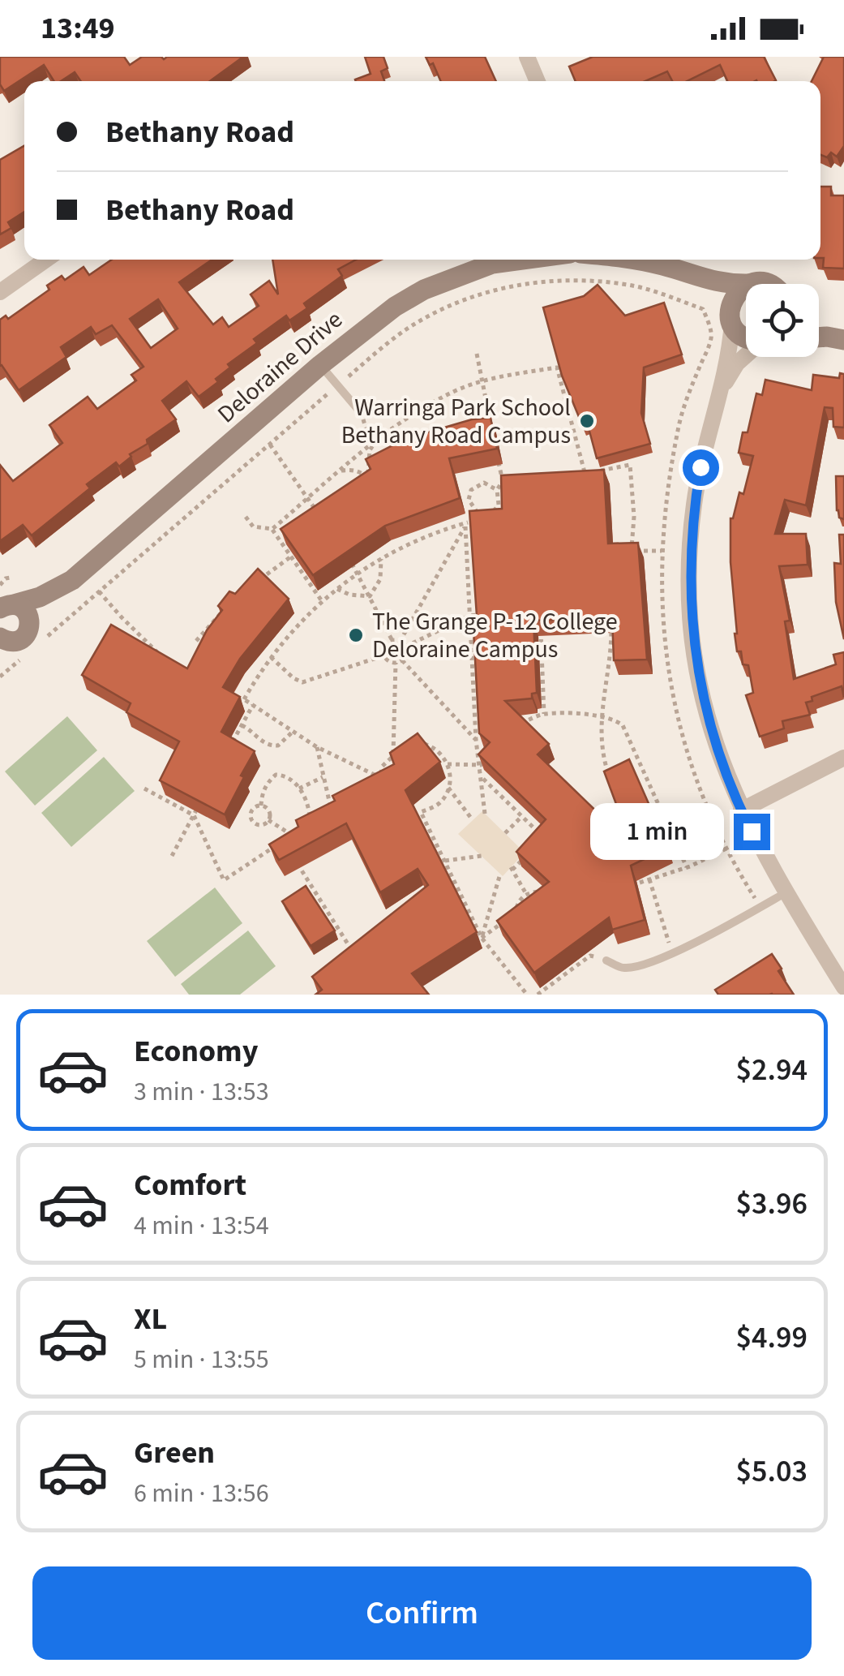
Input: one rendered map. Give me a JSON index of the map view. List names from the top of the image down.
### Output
{
  "streets": {
    "street": ["Deloraine Drive"]
  },
  "places": ["Warringa Park School Bethany Road Campus", "The Grange P-12 College Deloraine Campus"],
  "page": {
    "status": "13:49",
    "banner": ["Bethany Road", "Bethany Road"],
    "bubble": "1 min",
    "list": [
      {
        "name": "Economy",
        "note": "3 min · 13:53",
        "value": "$2.94"
      },
      {
        "name": "Comfort",
        "note": "4 min · 13:54",
        "value": "$3.96"
      },
      {
        "name": "XL",
        "note": "5 min · 13:55",
        "value": "$4.99"
      },
      {
        "name": "Green",
        "note": "6 min · 13:56",
        "value": "$5.03"
      }
    ],
    "buttons": "Confirm"
  }
}
